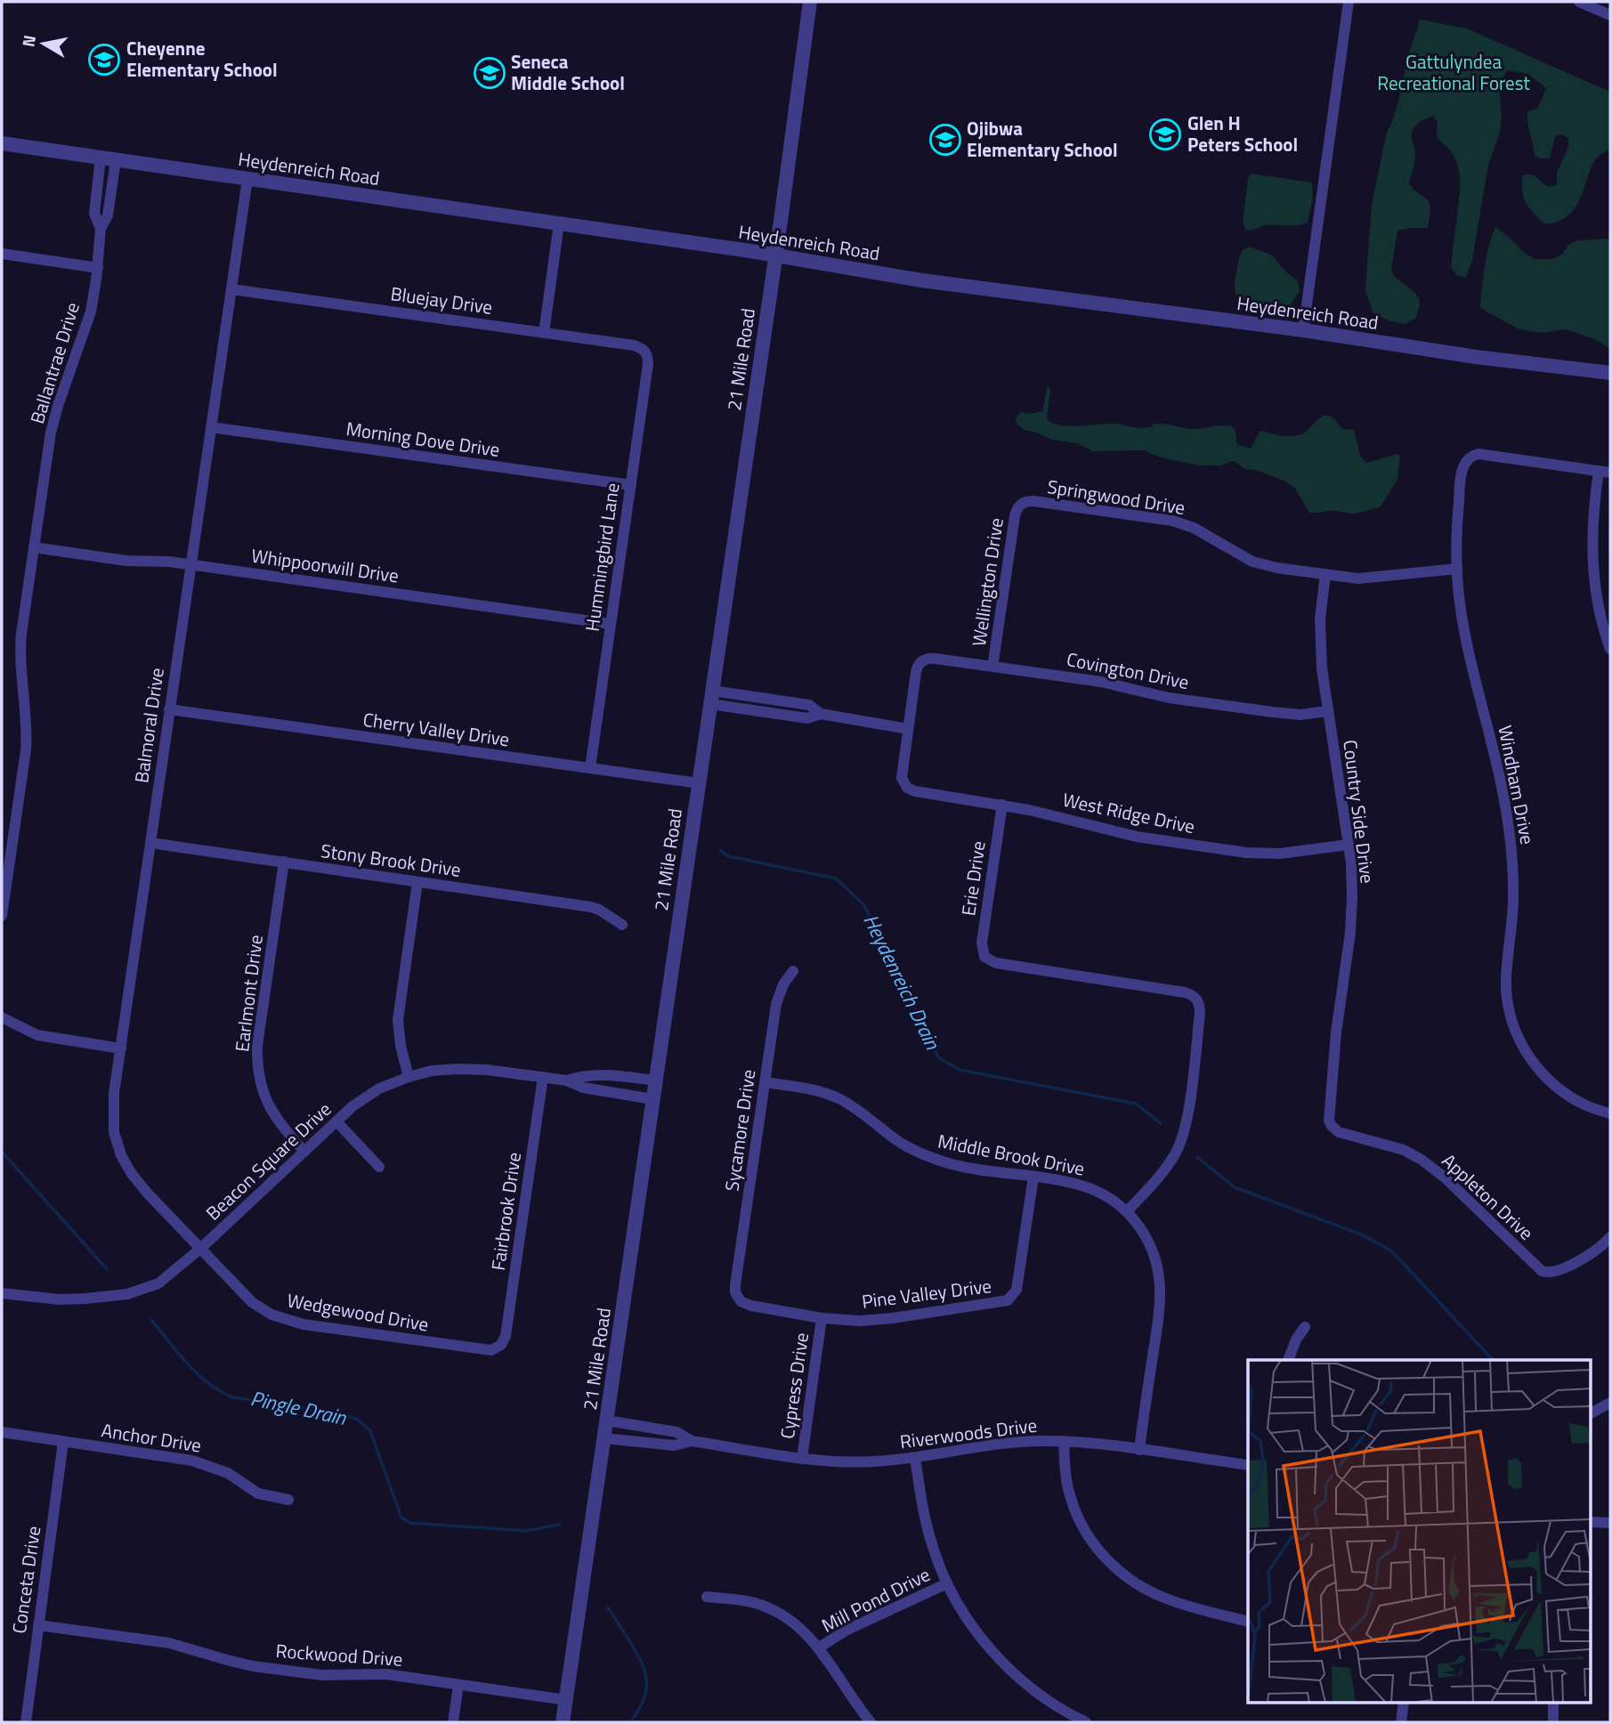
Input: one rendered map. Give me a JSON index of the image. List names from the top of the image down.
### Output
{
  "streets": {
    "street": [
      "Heydenreich Road",
      "Bluejay Drive",
      "21 Mile Road",
      "Ballantrae Drive",
      "Morning Dove Drive",
      "Springwood Drive",
      "Hummingbird Lane",
      "Whippoorwill Drive",
      "Wellington Drive",
      "Covington Drive",
      "Balmoral Drive",
      "Cherry Valley Drive",
      "Windham Drive",
      "Country Side Drive",
      "West Ridge Drive",
      "Stony Brook Drive",
      "Erie Drive",
      "Earlmont Drive",
      "Sycamore Drive",
      "Middle Brook Drive",
      "Beacon Square Drive",
      "Appleton Drive",
      "Fairbrook Drive",
      "Pine Valley Drive",
      "Wedgewood Drive",
      "Cypress Drive",
      "Riverwoods Drive",
      "Anchor Drive",
      "Conceta Drive",
      "Mill Pond Drive",
      "Rockwood Drive"
    ]
  },
  "crossings": [
    ["Heydenreich Road", "21 Mile Road"],
    ["Heydenreich Road", "Ballantrae Drive"],
    ["Heydenreich Road", "Balmoral Drive"],
    ["Bluejay Drive", "Hummingbird Lane"],
    ["Bluejay Drive", "Balmoral Drive"],
    ["21 Mile Road", "Cherry Valley Drive"],
    ["21 Mile Road", "Beacon Square Drive"],
    ["21 Mile Road", "Riverwoods Drive"],
    ["21 Mile Road", "Rockwood Drive"],
    ["Ballantrae Drive", "Whippoorwill Drive"],
    ["Morning Dove Drive", "Hummingbird Lane"],
    ["Morning Dove Drive", "Balmoral Drive"],
    ["Springwood Drive", "Wellington Drive"],
    ["Springwood Drive", "Windham Drive"],
    ["Springwood Drive", "Country Side Drive"],
    ["Hummingbird Lane", "Whippoorwill Drive"],
    ["Hummingbird Lane", "Cherry Valley Drive"],
    ["Whippoorwill Drive", "Balmoral Drive"],
    ["Wellington Drive", "Covington Drive"],
    ["Covington Drive", "Country Side Drive"],
    ["Covington Drive", "West Ridge Drive"],
    ["Balmoral Drive", "Cherry Valley Drive"],
    ["Balmoral Drive", "Stony Brook Drive"],
    ["Balmoral Drive", "Beacon Square Drive"],
    ["Balmoral Drive", "Wedgewood Drive"],
    ["Country Side Drive", "West Ridge Drive"],
    ["Country Side Drive", "Appleton Drive"],
    ["West Ridge Drive", "Erie Drive"],
    ["Stony Brook Drive", "Earlmont Drive"],
    ["Erie Drive", "Middle Brook Drive"],
    ["Earlmont Drive", "Beacon Square Drive"],
    ["Sycamore Drive", "Middle Brook Drive"],
    ["Sycamore Drive", "Pine Valley Drive"],
    ["Middle Brook Drive", "Pine Valley Drive"],
    ["Middle Brook Drive", "Riverwoods Drive"],
    ["Beacon Square Drive", "Fairbrook Drive"],
    ["Beacon Square Drive", "Wedgewood Drive"],
    ["Fairbrook Drive", "Wedgewood Drive"],
    ["Pine Valley Drive", "Cypress Drive"],
    ["Cypress Drive", "Riverwoods Drive"],
    ["Anchor Drive", "Conceta Drive"],
    ["Conceta Drive", "Rockwood Drive"]
  ],
  "water": ["Heydenreich Drain", "Pingle Drain"],
  "parks": ["Gattulyndea Recreational Forest"],
  "places": {
    "school or university": [
      "Cheyenne Elementary School",
      "Seneca Middle School",
      "Glen H Peters School",
      "Ojibwa Elementary School"
    ]
  },
  "north": "left"
}
